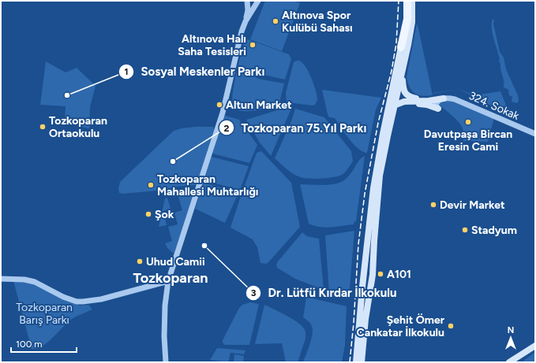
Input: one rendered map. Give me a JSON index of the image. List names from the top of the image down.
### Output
{
  "streets": {
    "street": ["324. Sokak"]
  },
  "districts": ["Tozkoparan"],
  "parks": ["Tozkoparan Barış Parkı"],
  "places": [
    "Altınova Spor Kulübü Sahası",
    "Altınova Halı Saha Tesisleri",
    "Sosyal Meskenler Parkı",
    "Altun Market",
    "Davutpaşa Bircan Eresin Cami",
    "Tozkoparan Ortaokulu",
    "Tozkoparan 75.Yıl Parkı",
    "Tozkoparan Mahallesi Muhtarlığı",
    "Devir Market",
    "Şok",
    "Stadyum",
    "Dr. Lütfü Kırdar İlkokulu",
    "Uhud Camii",
    "A101",
    "Şehit Ömer Cankatar İlkokulu"
  ],
  "scale_bar": "100 m",
  "north": "top"
}
